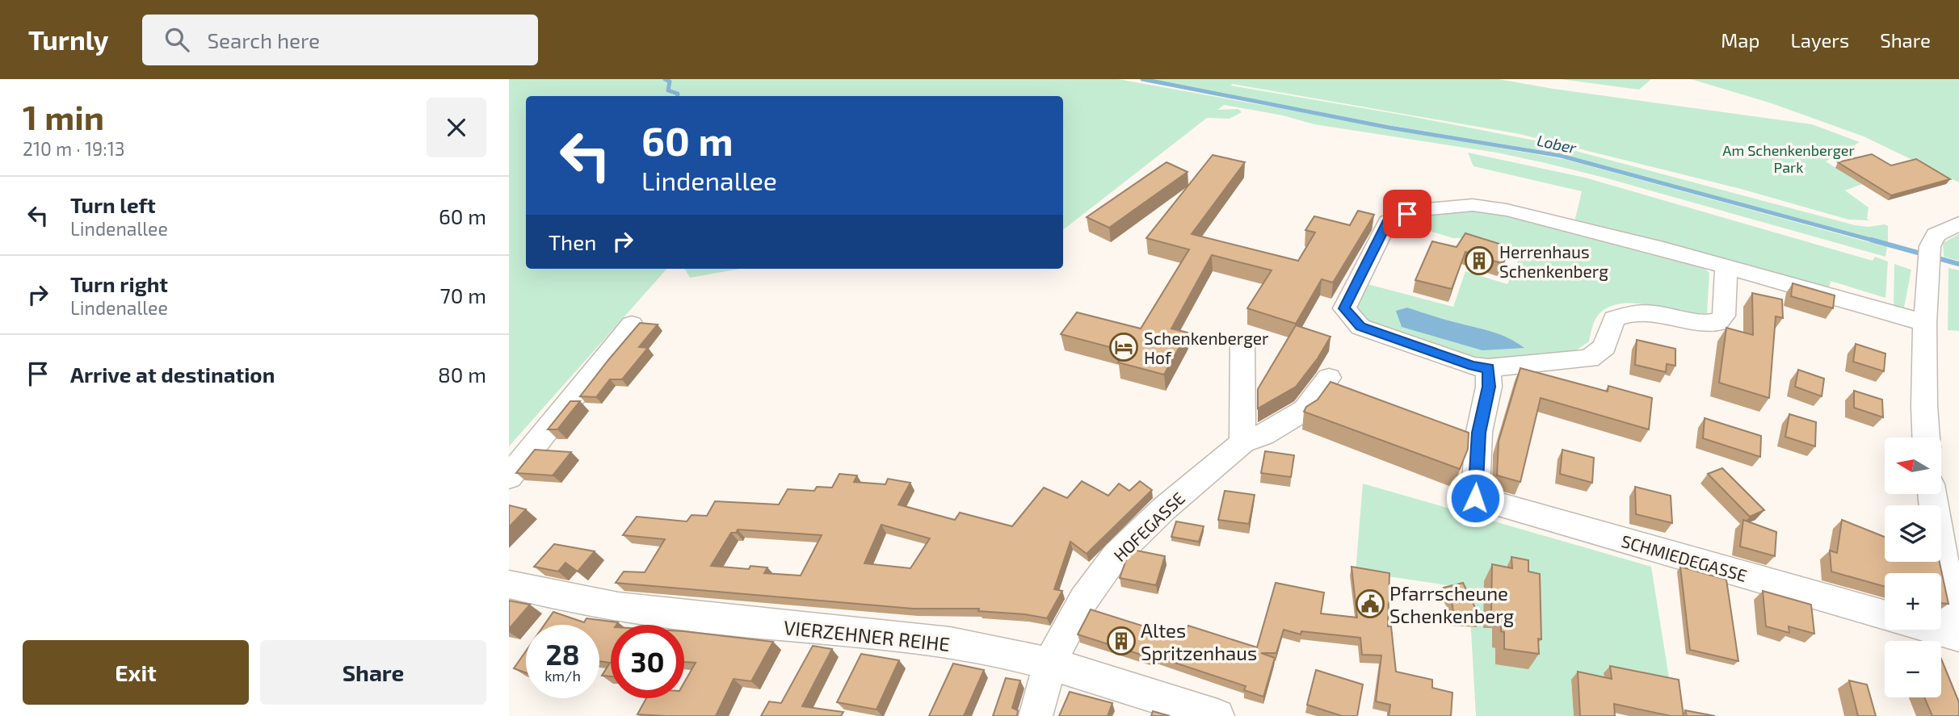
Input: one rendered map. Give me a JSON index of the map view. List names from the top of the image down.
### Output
{
  "streets": {
    "street": ["HOFEGASSE", "SCHMIEDEGASSE", "VIERZEHNER REIHE"]
  },
  "crossings": [
    ["HOFEGASSE", "VIERZEHNER REIHE"]
  ],
  "water": ["Lober"],
  "parks": ["Am Schenkenberger Park"],
  "places": {
    "building": ["Herrenhaus Schenkenberg", "Altes Spritzenhaus"],
    "hotel": ["Schenkenberger Hof"],
    "public building": ["Pfarrscheune Schenkenberg"]
  },
  "north": "left",
  "page": {
    "header": "Turnly",
    "search": "Search here",
    "nav": ["Map", "Layers", "Share"],
    "heading": ["1 min", "210 m · 19:13"],
    "turn": ["60 m", "Lindenallee"],
    "list": [
      {
        "name": "Turn left",
        "note": "Lindenallee",
        "value": "60 m"
      },
      {
        "name": "Turn right",
        "note": "Lindenallee",
        "value": "70 m"
      },
      {
        "name": "Arrive at destination",
        "value": "80 m"
      }
    ],
    "then": "Then",
    "map_buttons": ["+", "−"],
    "speed": "28 km/h",
    "limit": "30",
    "buttons": ["Exit", "Share"]
  }
}
